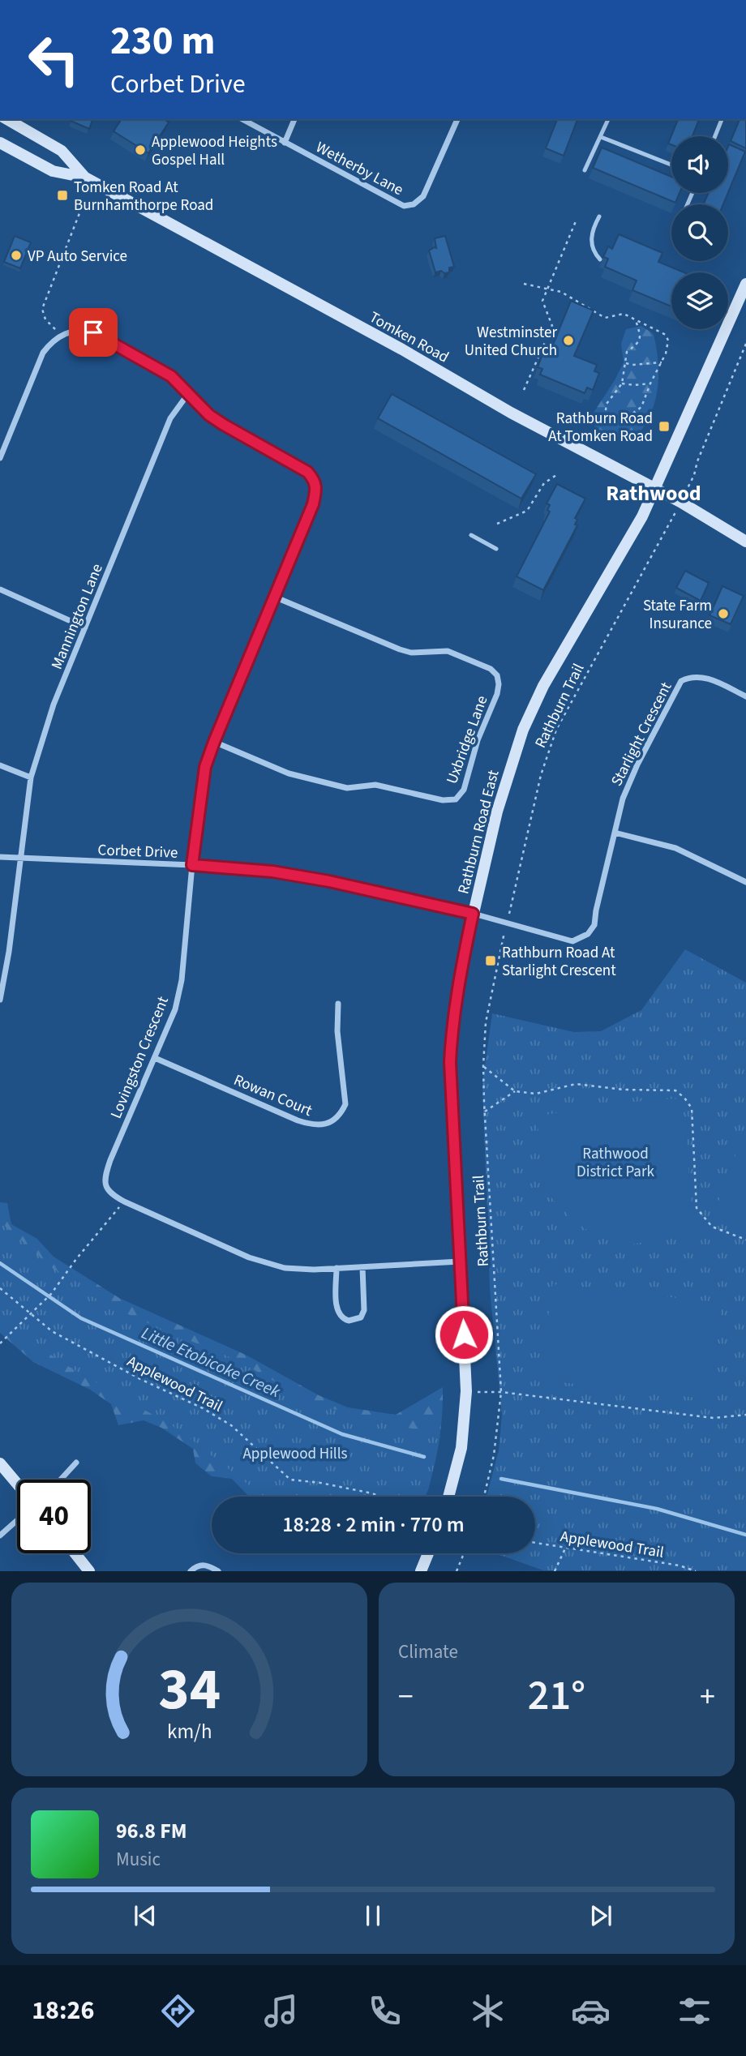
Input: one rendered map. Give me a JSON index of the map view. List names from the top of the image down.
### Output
{
  "streets": {
    "street": [
      "Wetherby Lane",
      "Tomken Road",
      "Mannington Lane",
      "Starlight Crescent",
      "Uxbridge Lane",
      "Rathburn Road East",
      "Corbet Drive",
      "Lovingston Crescent",
      "Rowan Court"
    ],
    "path": ["Rathburn Trail", "Applewood Trail"]
  },
  "crossings": [
    ["Tomken Road", "Rathburn Road East"],
    ["Mannington Lane", "Corbet Drive"],
    ["Mannington Lane", "Lovingston Crescent"],
    ["Starlight Crescent", "Corbet Drive"],
    ["Uxbridge Lane", "Lovingston Crescent"],
    ["Rathburn Road East", "Corbet Drive"],
    ["Rathburn Road East", "Lovingston Crescent"],
    ["Corbet Drive", "Lovingston Crescent"],
    ["Lovingston Crescent", "Rowan Court"]
  ],
  "districts": ["Rathwood"],
  "water": ["Little Etobicoke Creek"],
  "parks": ["Rathwood District Park", "Applewood Hills"],
  "places": {
    "other": [
      "Applewood Heights Gospel Hall",
      "VP Auto Service",
      "Westminster United Church",
      "State Farm Insurance"
    ],
    "transit": ["Tomken Road At Burnhamthorpe Road", "Rathburn Road At Tomken Road", "Rathburn Road At Starlight Crescent"]
  },
  "page": {
    "turn": ["230 m", "Corbet Drive"],
    "limit": "40",
    "trip": "18:28 · 2 min · 770 m",
    "tile": "Climate",
    "heat": ["−", "21°", "+"],
    "song": ["96.8 FM", "Music"],
    "tabs": "18:26",
    "gauge": ["34", "km/h"]
  }
}
